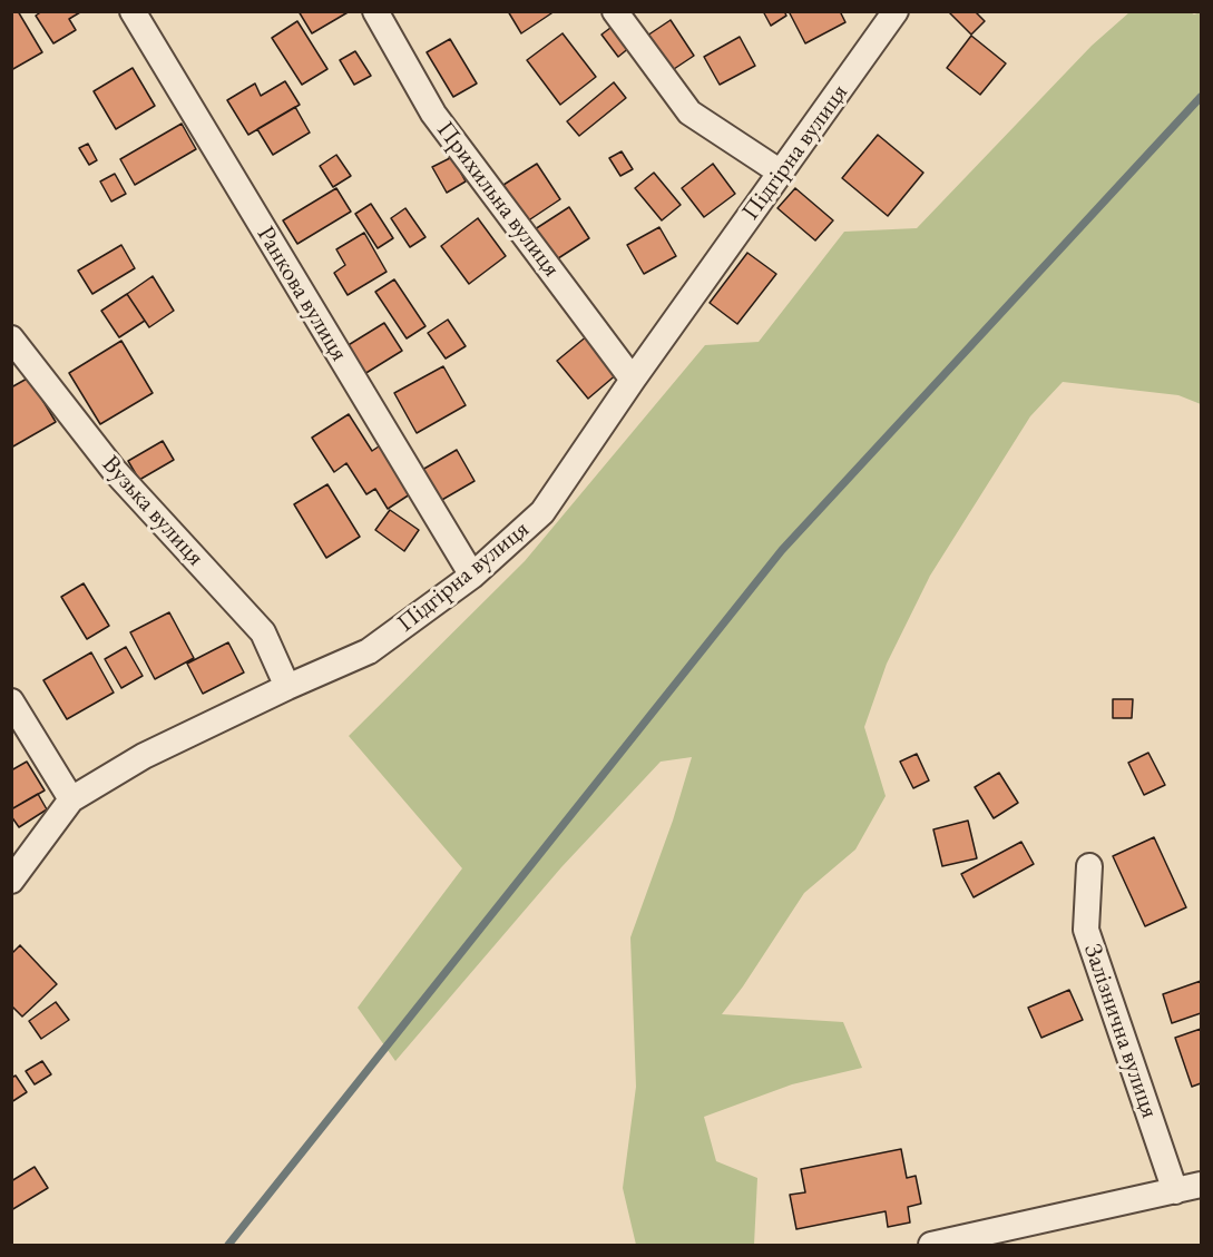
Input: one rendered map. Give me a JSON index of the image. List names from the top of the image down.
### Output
{
  "streets": {
    "street": [
      "Підгірна вулиця",
      "Прихильна вулиця",
      "Ранкова вулиця",
      "Вузька вулиця",
      "Залізнична вулиця"
    ]
  },
  "crossings": [
    ["Підгірна вулиця", "Прихильна вулиця"],
    ["Підгірна вулиця", "Ранкова вулиця"],
    ["Підгірна вулиця", "Вузька вулиця"]
  ]
}
